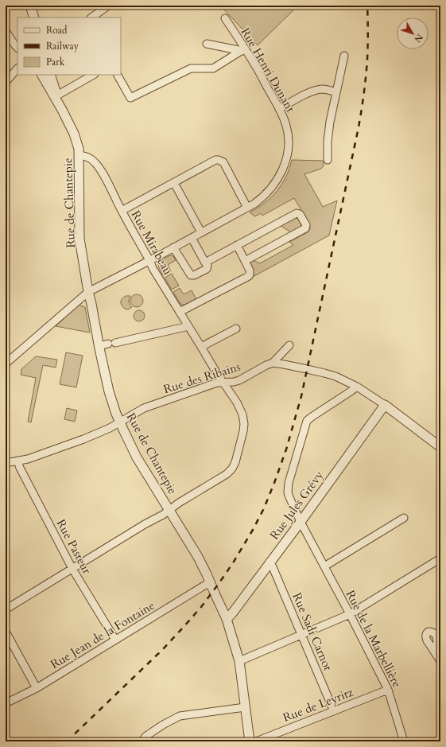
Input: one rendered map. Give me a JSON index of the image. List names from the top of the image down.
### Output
{
  "streets": {
    "street": [
      "Rue Henri Dunant",
      "Rue de Chantepie",
      "Rue Mirabeau",
      "Rue des Ribains",
      "Rue Jules Grévy",
      "Rue Pasteur",
      "Rue Sadi Carnot",
      "Rue Jean de la Fontaine",
      "Rue de la Marbellière",
      "Rue de Leyritz"
    ]
  },
  "crossings": [
    ["Rue Henri Dunant", "Rue de Chantepie"],
    ["Rue Henri Dunant", "Rue Mirabeau"],
    ["Rue de Chantepie", "Rue Mirabeau"],
    ["Rue de Chantepie", "Rue des Ribains"],
    ["Rue de Chantepie", "Rue Jules Grévy"],
    ["Rue de Chantepie", "Rue Jean de la Fontaine"],
    ["Rue Mirabeau", "Rue des Ribains"],
    ["Rue Mirabeau", "Rue Pasteur"],
    ["Rue des Ribains", "Rue Pasteur"],
    ["Rue Jules Grévy", "Rue Sadi Carnot"],
    ["Rue Jules Grévy", "Rue de la Marbellière"],
    ["Rue Pasteur", "Rue Jean de la Fontaine"],
    ["Rue Sadi Carnot", "Rue de Leyritz"],
    ["Rue de la Marbellière", "Rue de Leyritz"]
  ],
  "legend": ["Road", "Railway", "Park"],
  "north": "bottom right"
}
